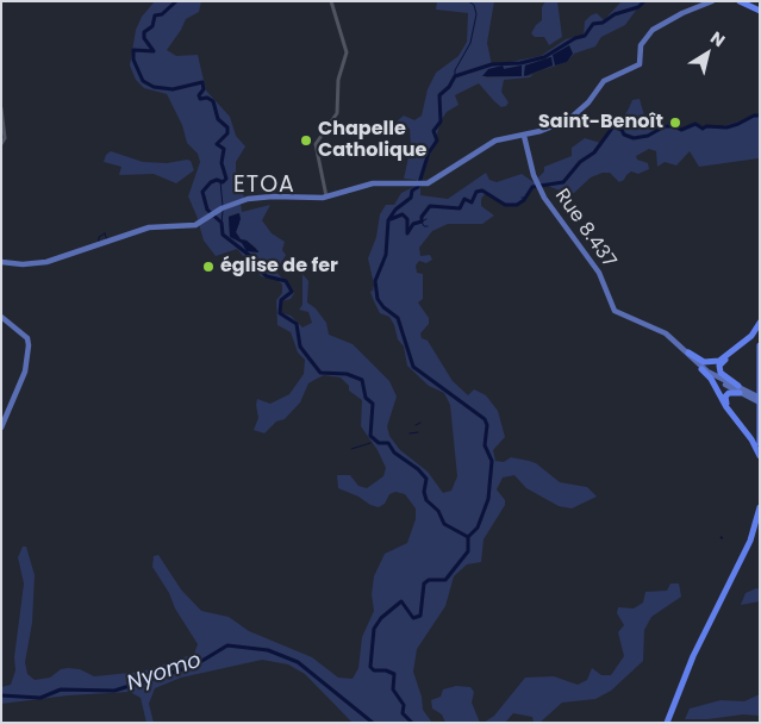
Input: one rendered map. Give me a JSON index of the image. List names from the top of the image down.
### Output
{
  "streets": {
    "main road": ["Rue 8.437"]
  },
  "districts": ["ETOA"],
  "water": ["Nyomo"],
  "places": ["Saint-Benoît", "Chapelle Catholique", "église de fer"],
  "north": "top right"
}
